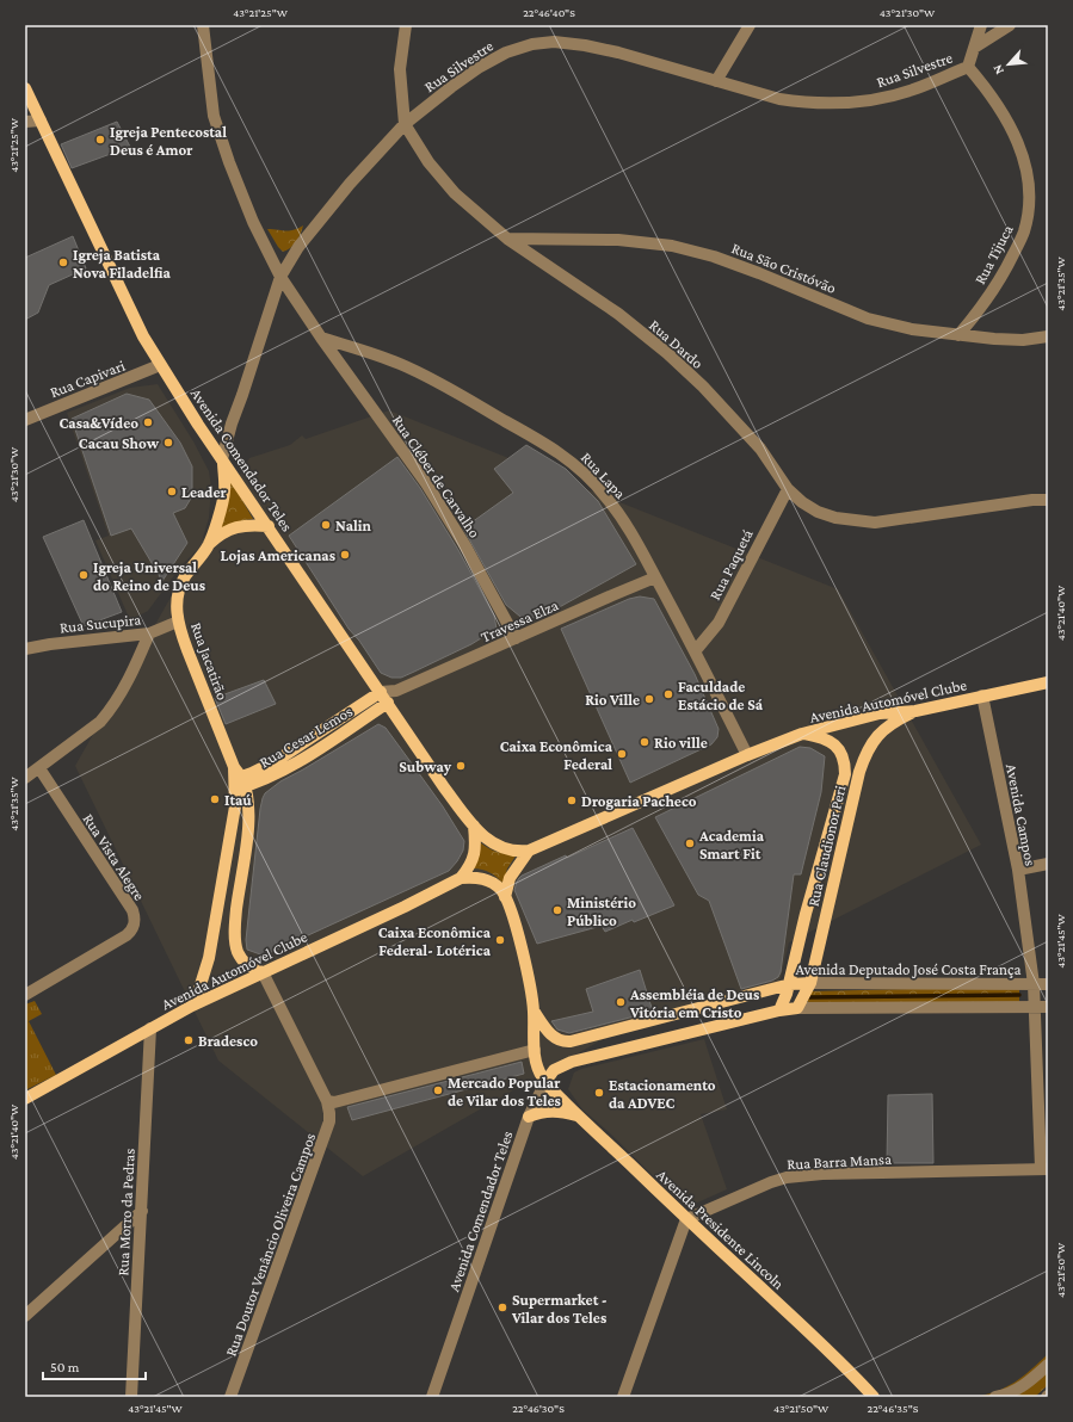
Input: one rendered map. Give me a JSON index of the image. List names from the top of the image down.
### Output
{
  "streets": {
    "main road": [
      "Avenida Comendador Teles",
      "Rua Jacatirão",
      "Avenida Automóvel Clube",
      "Rua Cesar Lemos",
      "Rua Claudionor Peri",
      "Avenida Deputado José Costa França",
      "Avenida Presidente Lincoln"
    ],
    "street": [
      "Rua Silvestre",
      "Rua Tijuca",
      "Rua São Cristóvão",
      "Rua Dardo",
      "Rua Capivari",
      "Rua Lapa",
      "Rua Cléber de Carvalho",
      "Rua Paquetá",
      "Travessa Elza",
      "Rua Sucupira",
      "Avenida Campos",
      "Rua Vista Alegre",
      "Rua Barra Mansa",
      "Rua Morro da Pedras",
      "Rua Doutor Venâncio Oliveira Campos"
    ]
  },
  "crossings": [
    ["Rua Silvestre", "Rua Tijuca"],
    ["Rua Silvestre", "Rua Dardo"],
    ["Rua Silvestre", "Avenida Comendador Teles"],
    ["Rua Silvestre", "Rua Cléber de Carvalho"],
    ["Rua Silvestre", "Rua Jacatirão"],
    ["Rua Tijuca", "Rua São Cristóvão"],
    ["Rua São Cristóvão", "Rua Dardo"],
    ["Rua Dardo", "Rua Paquetá"],
    ["Rua Capivari", "Avenida Comendador Teles"],
    ["Avenida Comendador Teles", "Travessa Elza"],
    ["Avenida Comendador Teles", "Rua Jacatirão"],
    ["Avenida Comendador Teles", "Avenida Automóvel Clube"],
    ["Avenida Comendador Teles", "Rua Cesar Lemos"],
    ["Avenida Comendador Teles", "Avenida Presidente Lincoln"],
    ["Rua Lapa", "Rua Cléber de Carvalho"],
    ["Rua Lapa", "Rua Paquetá"],
    ["Rua Lapa", "Travessa Elza"],
    ["Rua Lapa", "Avenida Automóvel Clube"],
    ["Rua Cléber de Carvalho", "Travessa Elza"],
    ["Travessa Elza", "Rua Cesar Lemos"],
    ["Rua Sucupira", "Rua Jacatirão"],
    ["Rua Jacatirão", "Avenida Automóvel Clube"],
    ["Rua Jacatirão", "Rua Cesar Lemos"],
    ["Avenida Automóvel Clube", "Avenida Campos"],
    ["Avenida Automóvel Clube", "Rua Claudionor Peri"],
    ["Avenida Automóvel Clube", "Rua Morro da Pedras"],
    ["Avenida Campos", "Avenida Deputado José Costa França"],
    ["Avenida Campos", "Rua Barra Mansa"],
    ["Rua Claudionor Peri", "Avenida Deputado José Costa França"],
    ["Rua Barra Mansa", "Avenida Presidente Lincoln"]
  ],
  "places": [
    "Igreja Pentecostal Deus é Amor",
    "Igreja Batista Nova Filadelfia",
    "Casa&Vídeo",
    "Cacau Show",
    "Leader",
    "Nalin",
    "Lojas Americanas",
    "Igreja Universal do Reino de Deus",
    "Faculdade Estácio de Sá",
    "Rio Ville",
    "Rio ville",
    "Caixa Econômica Federal",
    "Subway",
    "Itaú",
    "Drogaria Pacheco",
    "Academia Smart Fit",
    "Ministério Público",
    "Caixa Econômica Federal- Lotérica",
    "Assembléia de Deus Vitória em Cristo",
    "Bradesco",
    "Mercado Popular de Vilar dos Teles",
    "Estacionamento da ADVEC",
    "Supermarket - Vilar dos Teles"
  ],
  "scale_bar": "50 m",
  "north": "bottom left",
  "coordinates": [
    "43°21'25\"W",
    "22°46'40\"S",
    "43°21'30\"W",
    "43°21'35\"W",
    "43°21'40\"W",
    "43°21'45\"W",
    "43°21'50\"W",
    "22°46'30\"S",
    "22°46'35\"S"
  ]
}
